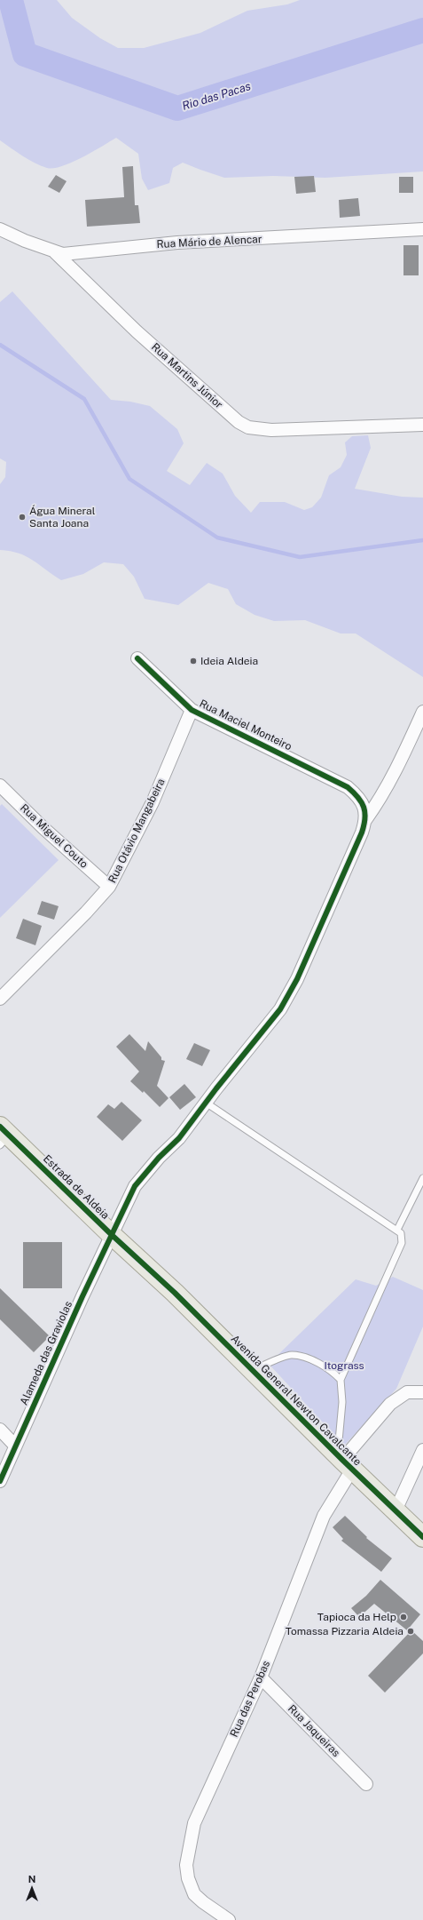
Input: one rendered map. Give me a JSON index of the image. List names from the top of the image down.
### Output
{
  "streets": {
    "main road": ["Estrada de Aldeia", "Avenida General Newton Cavalcante"],
    "street": [
      "Rua Mário de Alencar",
      "Rua Martins Júnior",
      "Rua Maciel Monteiro",
      "Rua Otávio Mangabeira",
      "Rua Miguel Couto",
      "Alameda das Graviolas",
      "Rua das Perobas",
      "Rua Jaqueiras"
    ]
  },
  "crossings": [
    ["Rua Mário de Alencar", "Rua Martins Júnior"],
    ["Rua Maciel Monteiro", "Rua Otávio Mangabeira"],
    ["Rua Maciel Monteiro", "Alameda das Graviolas"],
    ["Rua Otávio Mangabeira", "Rua Miguel Couto"],
    ["Estrada de Aldeia", "Alameda das Graviolas"],
    ["Estrada de Aldeia", "Avenida General Newton Cavalcante"],
    ["Avenida General Newton Cavalcante", "Rua das Perobas"],
    ["Rua das Perobas", "Rua Jaqueiras"]
  ],
  "water": ["Rio das Pacas"],
  "parks": ["Itograss"],
  "places": [
    "Água Mineral Santa Joana",
    "Ideia Aldeia",
    "Tapioca da Help",
    "Tomassa Pizzaria Aldeia"
  ],
  "north": "top"
}
